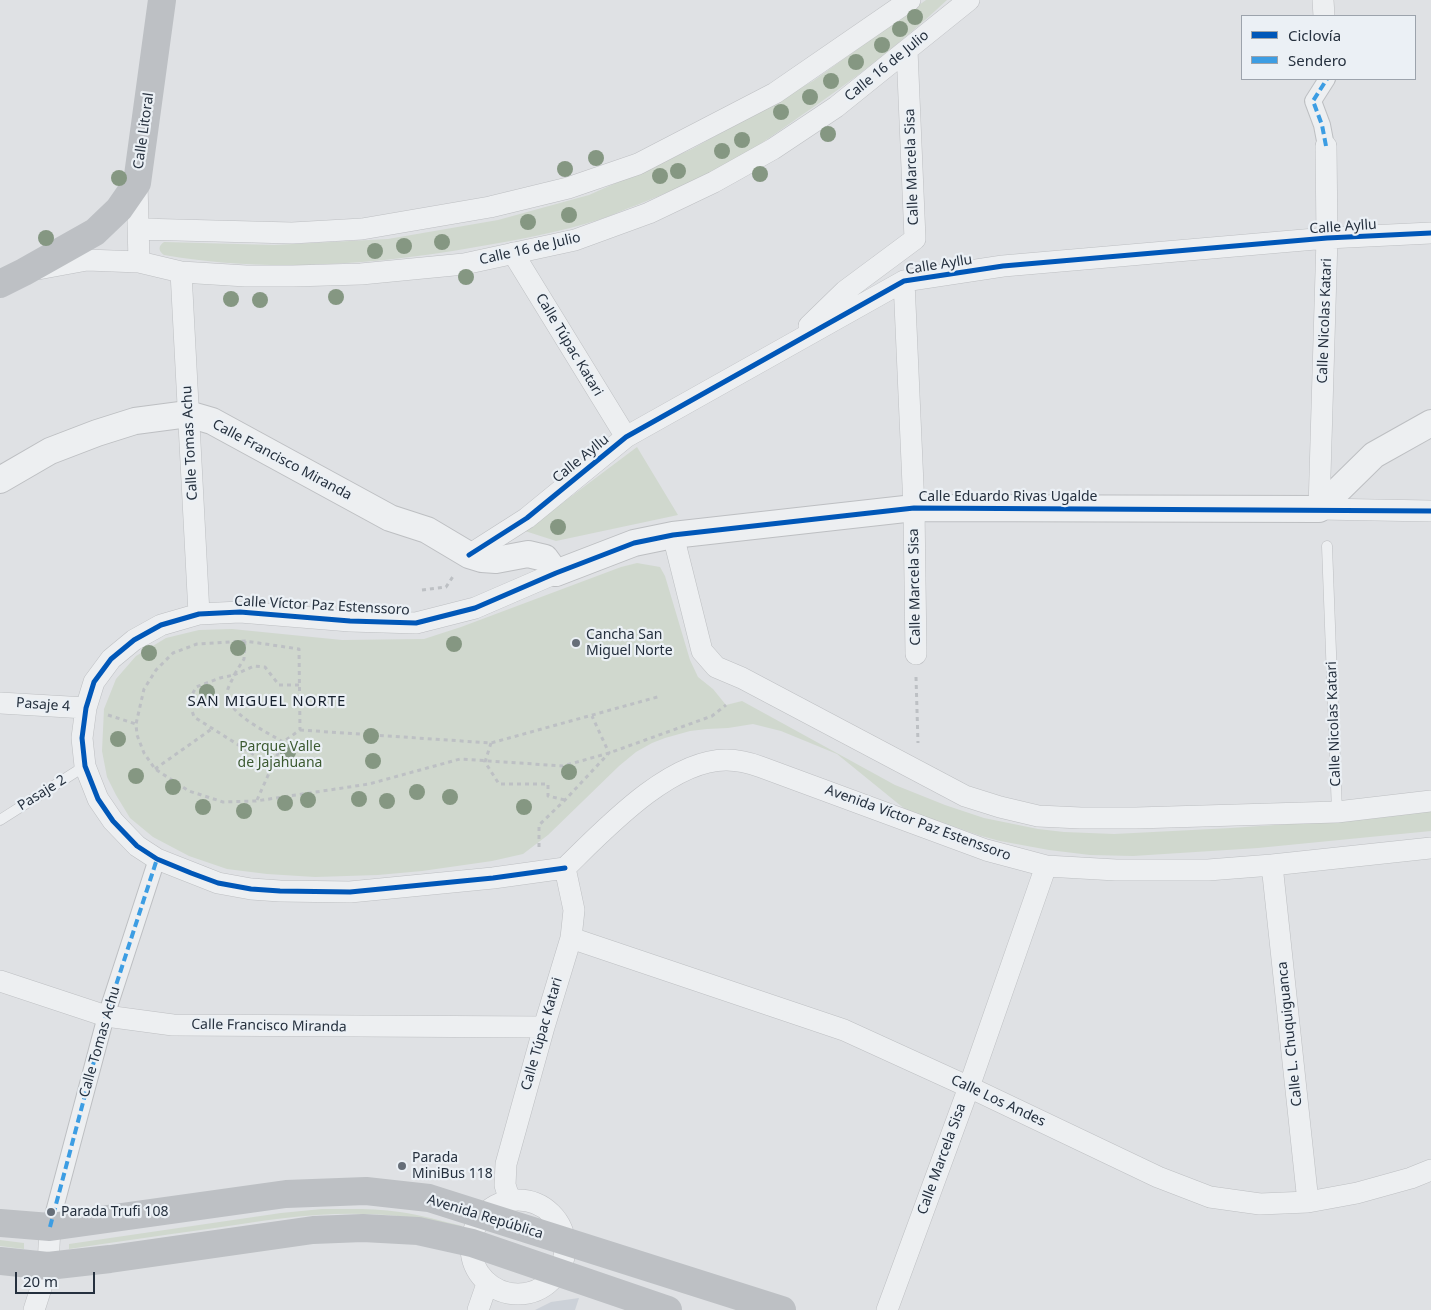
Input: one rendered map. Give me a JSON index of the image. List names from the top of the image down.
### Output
{
  "streets": {
    "main road": ["Calle 16 de Julio", "Calle Litoral", "Avenida República"],
    "street": [
      "Calle Marcela Sisa",
      "Calle Ayllu",
      "Calle Nicolas Katari",
      "Calle Túpac Katari",
      "Calle Tomas Achu",
      "Calle Francisco Miranda",
      "Calle Eduardo Rivas Ugalde",
      "Calle Víctor Paz Estenssoro",
      "Pasaje 4",
      "Avenida Víctor Paz Estenssoro",
      "Calle L. Chuquiguanca",
      "Calle Los Andes"
    ],
    "lane": ["Pasaje 2"]
  },
  "crossings": [
    ["Calle 16 de Julio", "Calle Litoral"],
    ["Calle 16 de Julio", "Calle Marcela Sisa"],
    ["Calle 16 de Julio", "Calle Túpac Katari"],
    ["Calle 16 de Julio", "Calle Tomas Achu"],
    ["Calle Marcela Sisa", "Calle Ayllu"],
    ["Calle Marcela Sisa", "Calle Eduardo Rivas Ugalde"],
    ["Calle Marcela Sisa", "Avenida Víctor Paz Estenssoro"],
    ["Calle Marcela Sisa", "Calle Los Andes"],
    ["Calle Ayllu", "Calle Nicolas Katari"],
    ["Calle Ayllu", "Calle Túpac Katari"],
    ["Calle Ayllu", "Calle Francisco Miranda"],
    ["Calle Nicolas Katari", "Calle Eduardo Rivas Ugalde"],
    ["Calle Túpac Katari", "Calle Francisco Miranda"],
    ["Calle Túpac Katari", "Calle Víctor Paz Estenssoro"],
    ["Calle Túpac Katari", "Avenida Víctor Paz Estenssoro"],
    ["Calle Túpac Katari", "Calle Los Andes"],
    ["Calle Tomas Achu", "Calle Francisco Miranda"],
    ["Calle Tomas Achu", "Calle Víctor Paz Estenssoro"],
    ["Calle Tomas Achu", "Avenida República"],
    ["Calle Francisco Miranda", "Calle Eduardo Rivas Ugalde"],
    ["Calle Francisco Miranda", "Calle Víctor Paz Estenssoro"],
    ["Calle Eduardo Rivas Ugalde", "Calle Víctor Paz Estenssoro"],
    ["Calle Víctor Paz Estenssoro", "Pasaje 4"],
    ["Calle Víctor Paz Estenssoro", "Pasaje 2"],
    ["Calle Víctor Paz Estenssoro", "Avenida Víctor Paz Estenssoro"],
    ["Avenida Víctor Paz Estenssoro", "Calle L. Chuquiguanca"],
    ["Calle L. Chuquiguanca", "Calle Los Andes"]
  ],
  "districts": ["SAN MIGUEL NORTE"],
  "parks": ["Parque Valle de Jajahuana"],
  "places": ["Cancha San Miguel Norte", "Parada MiniBus 118", "Parada Trufi 108"],
  "legend": ["Ciclovía", "Sendero"],
  "scale_bar": "20 m"
}
